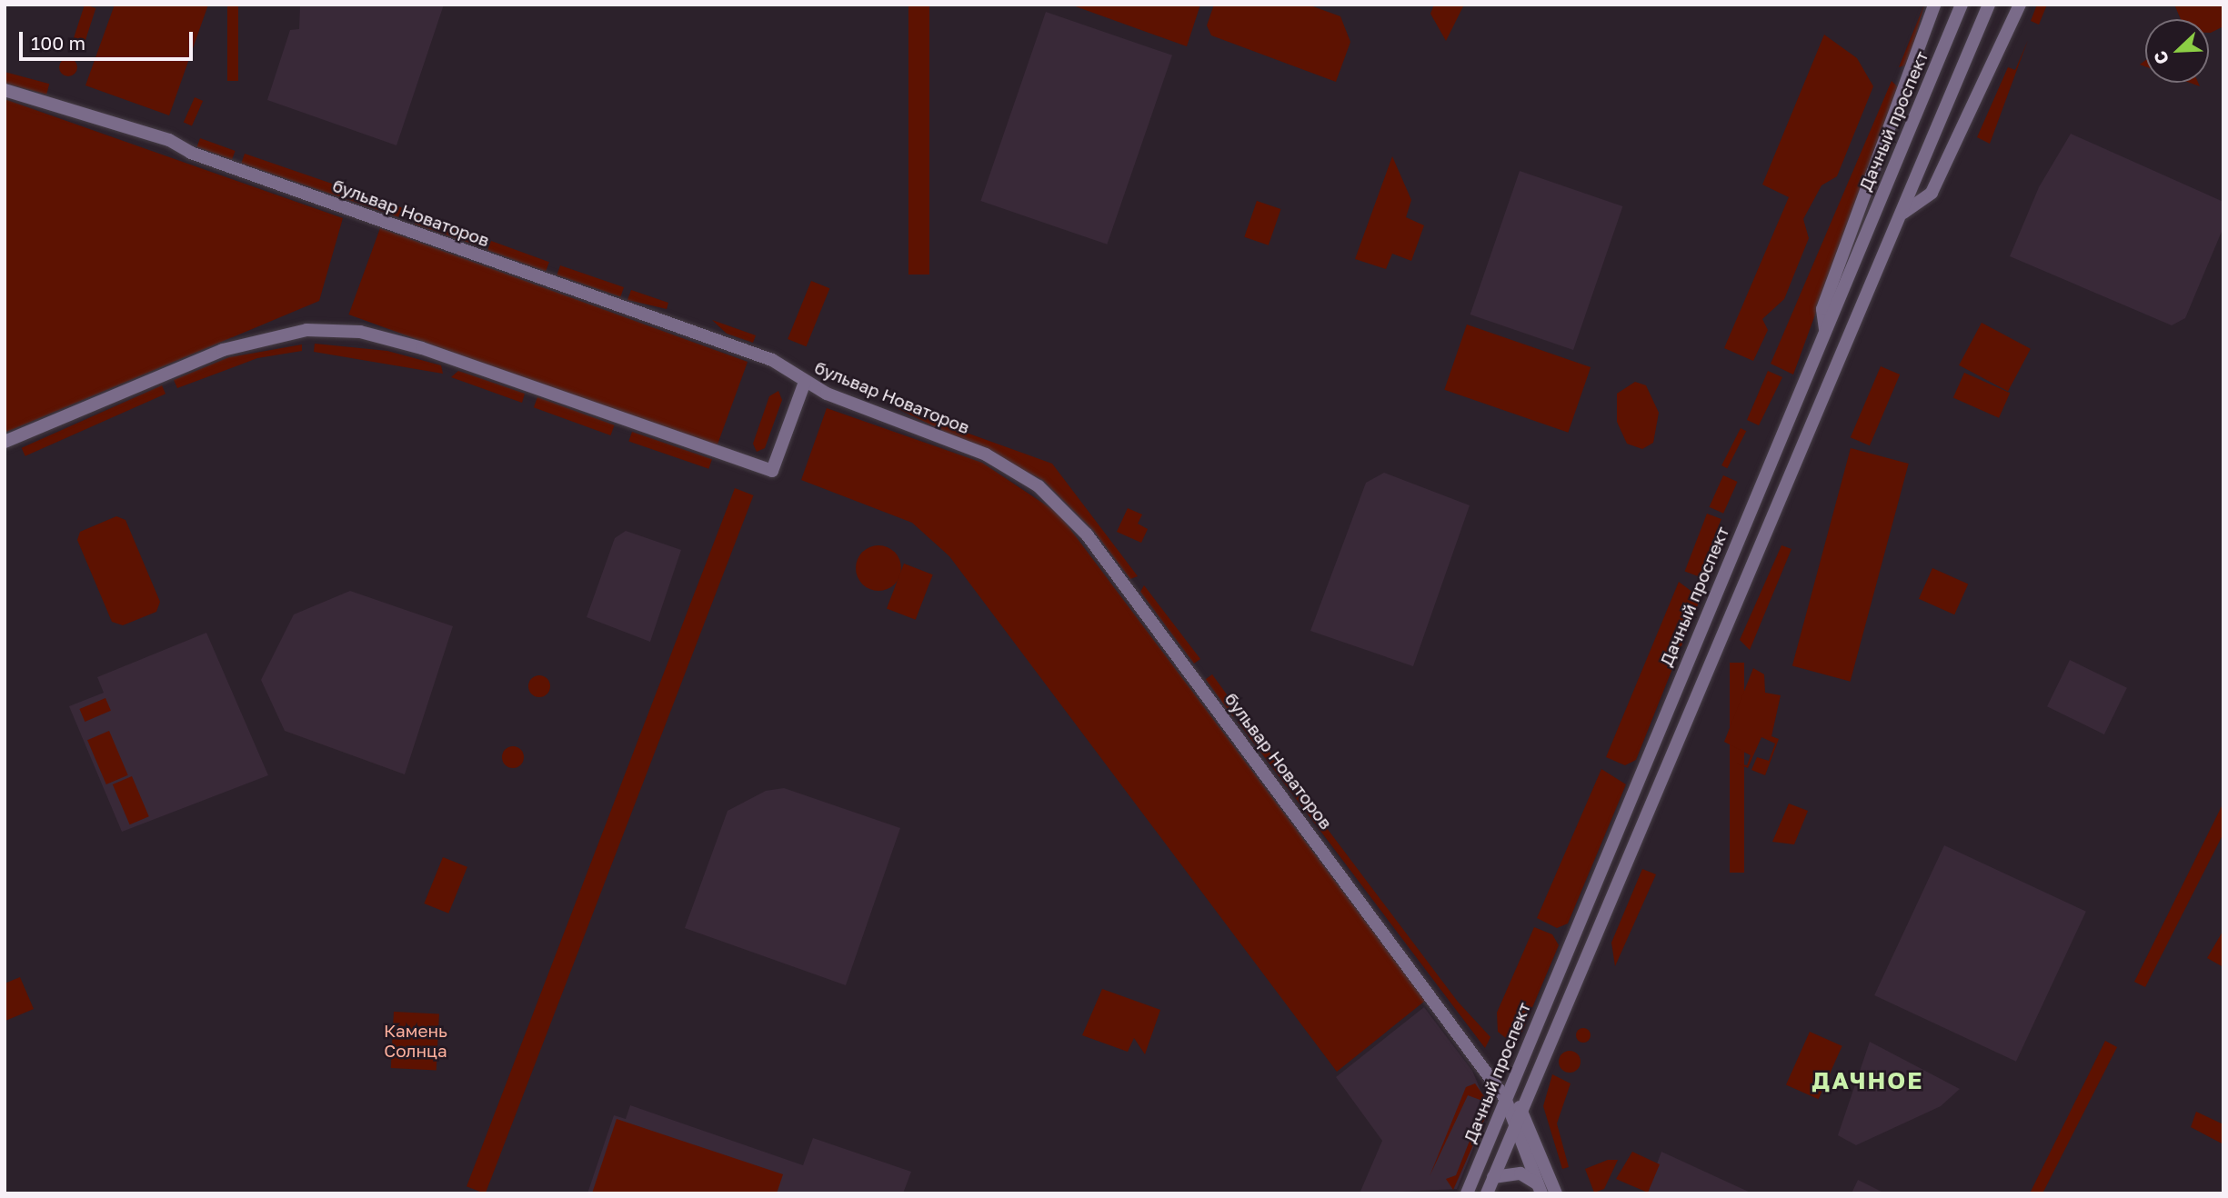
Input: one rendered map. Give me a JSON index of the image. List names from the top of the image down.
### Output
{
  "streets": {
    "main road": ["Дачный проспект", "бульвар Новаторов"]
  },
  "crossings": [
    ["Дачный проспект", "бульвар Новаторов"]
  ],
  "districts": ["ДАЧНОЕ"],
  "parks": ["Камень Солнца"],
  "scale_bar": "100 m",
  "north": "bottom left"
}
